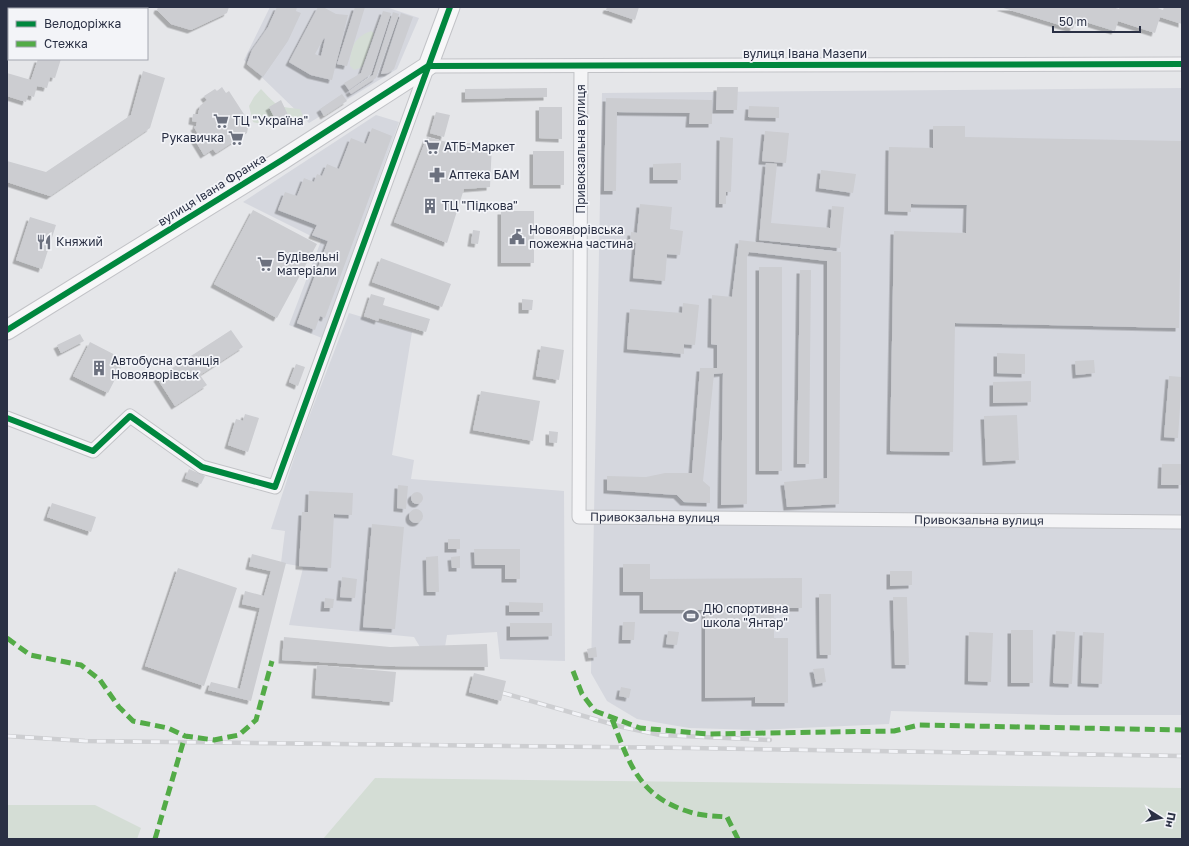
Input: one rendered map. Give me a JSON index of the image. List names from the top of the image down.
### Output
{
  "streets": {
    "street": ["вулиця Івана Мазепи", "Привокзальна вулиця", "вулиця Івана Франка"]
  },
  "crossings": [
    ["вулиця Івана Мазепи", "Привокзальна вулиця"],
    ["вулиця Івана Мазепи", "вулиця Івана Франка"]
  ],
  "places": {
    "supermarket": [
      "ТЦ \"Україна\"",
      "Рукавичка",
      "АТБ-Маркет",
      "Будівельні матеріали"
    ],
    "pharmacy": ["Аптека БАМ"],
    "building": ["ТЦ \"Підкова\"", "Автобусна станція Новояворівськ"],
    "public building": ["Новояворівська пожежна частина"],
    "restaurant": ["Княжий"],
    "sports": ["ДЮ спортивна школа \"Янтар\""]
  },
  "legend": ["Велодоріжка", "Стежка"],
  "scale_bar": "50 m",
  "north": "right"
}
